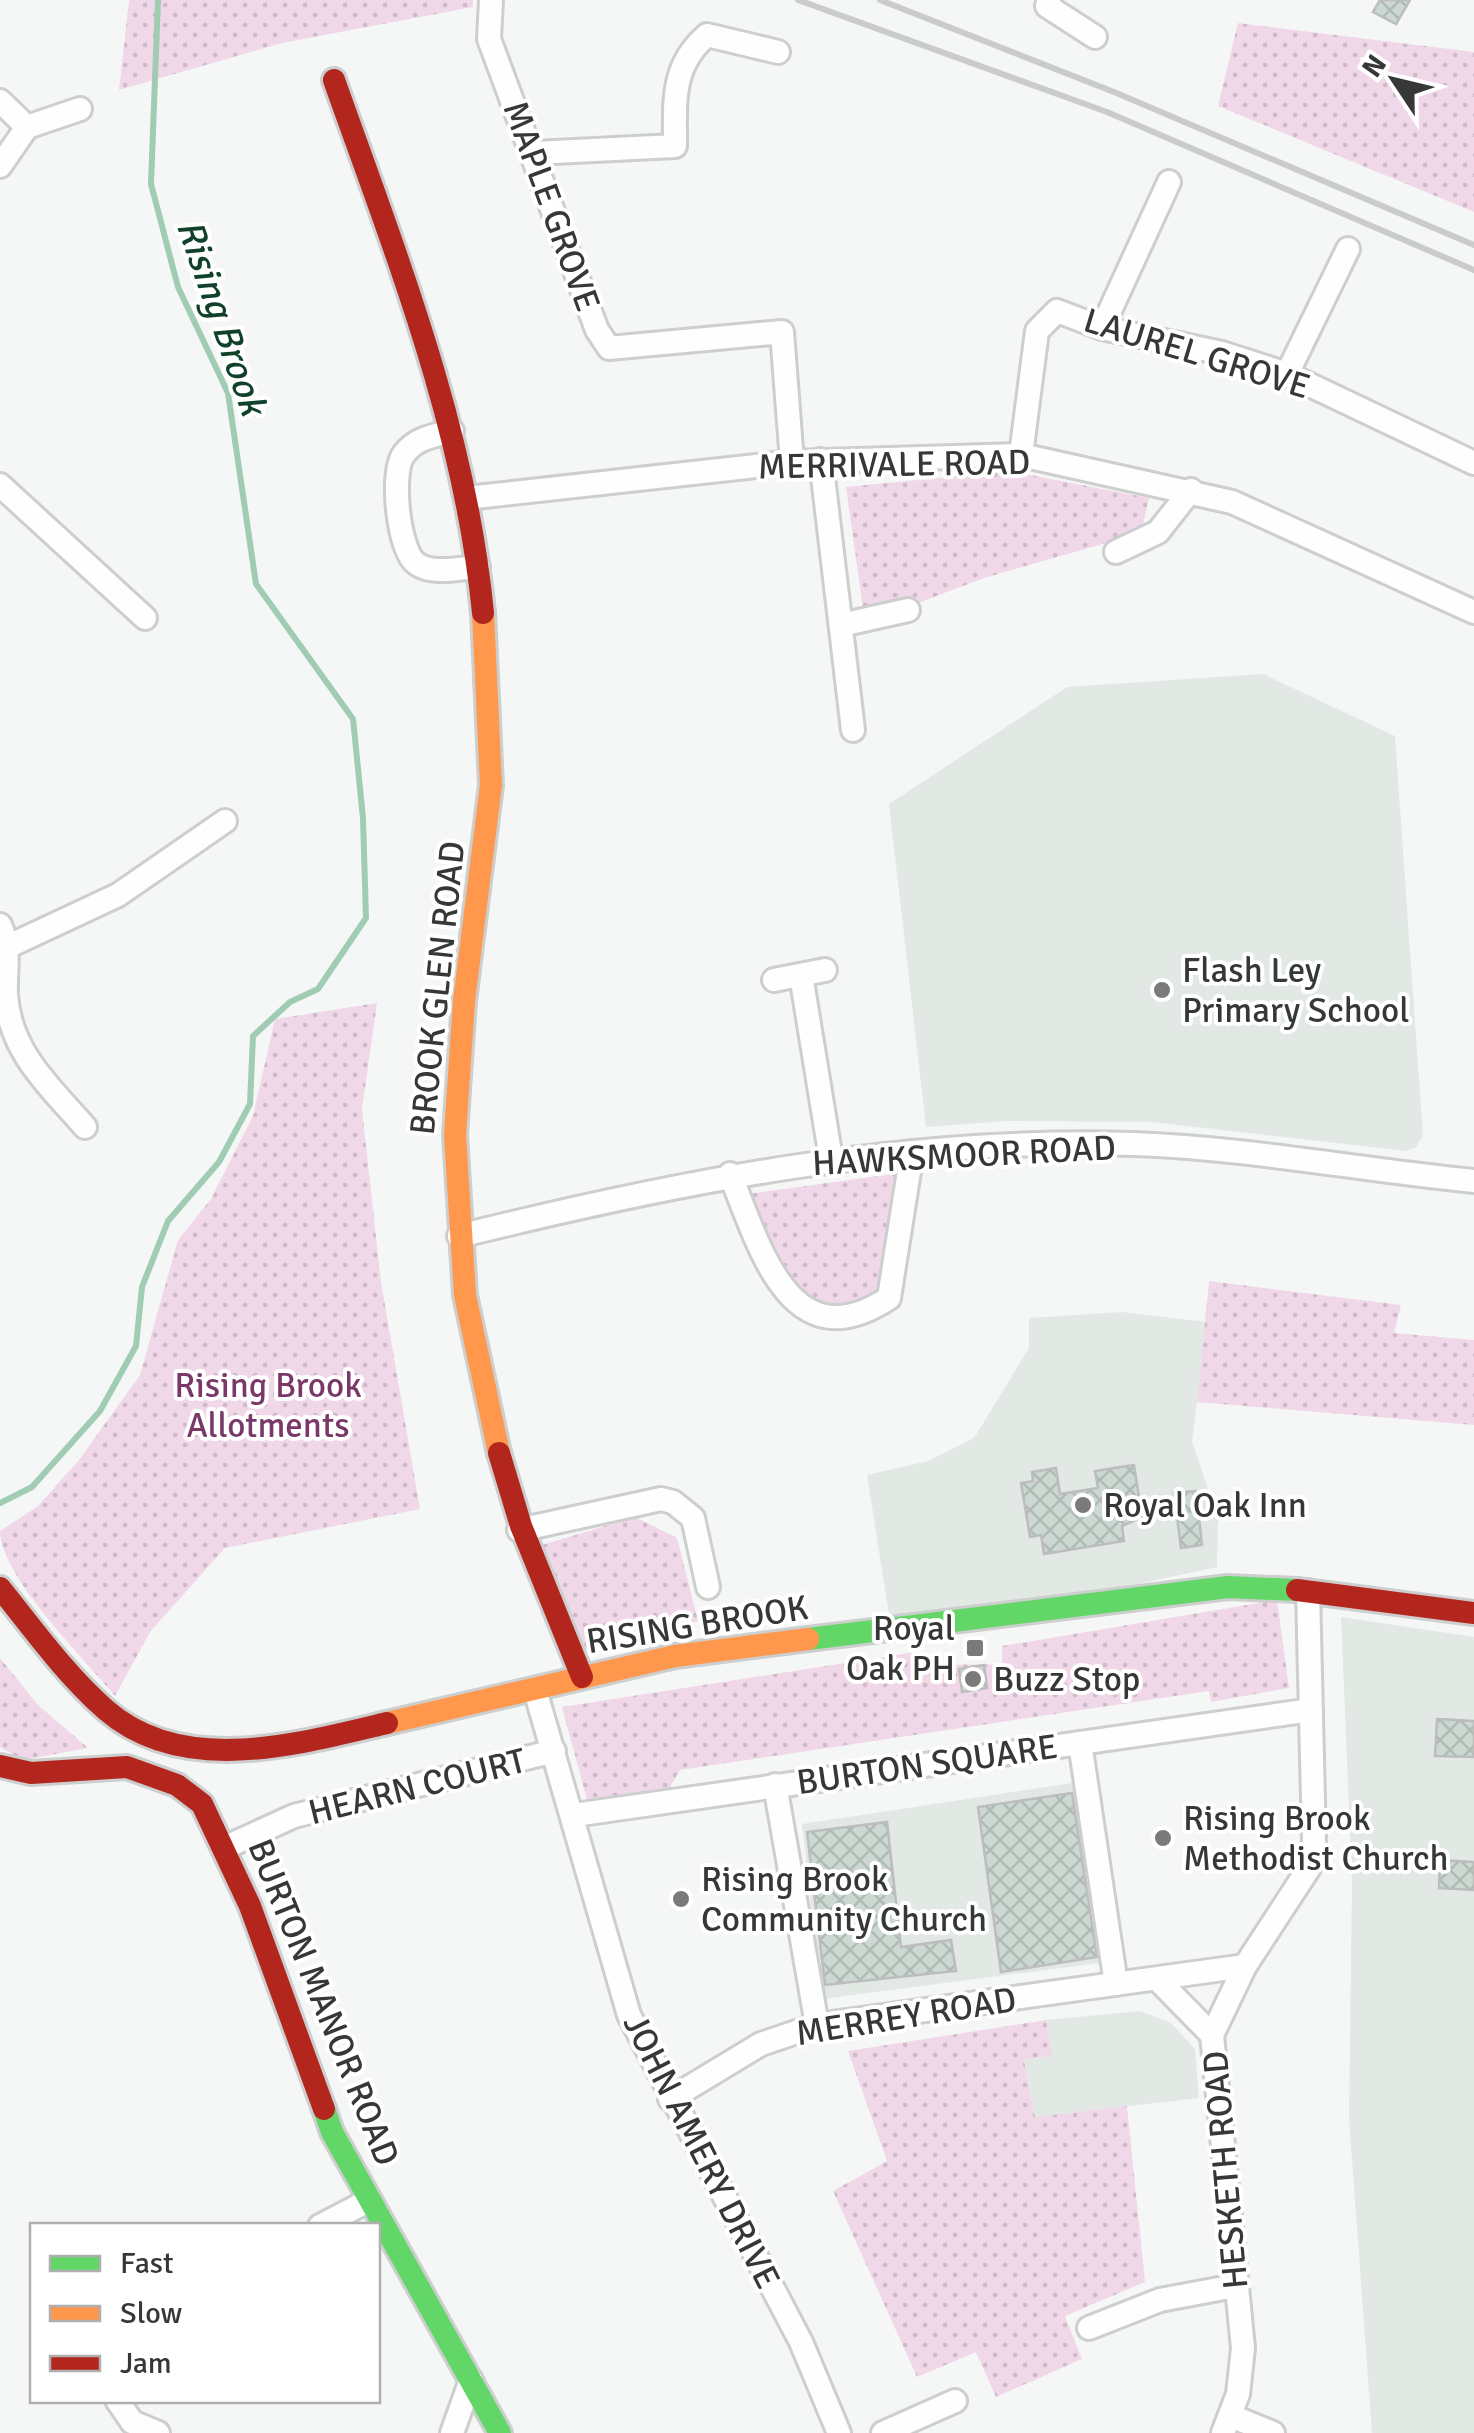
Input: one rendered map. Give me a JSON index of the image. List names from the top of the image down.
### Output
{
  "streets": {
    "main road": ["BROOK GLEN ROAD", "RISING BROOK", "BURTON MANOR ROAD"],
    "street": [
      "MAPLE GROVE",
      "LAUREL GROVE",
      "MERRIVALE ROAD",
      "HAWKSMOOR ROAD",
      "BURTON SQUARE",
      "HEARN COURT",
      "MERREY ROAD",
      "JOHN AMERY DRIVE",
      "HESKETH ROAD"
    ]
  },
  "crossings": [
    ["MAPLE GROVE", "MERRIVALE ROAD"],
    ["LAUREL GROVE", "MERRIVALE ROAD"],
    ["MERRIVALE ROAD", "BROOK GLEN ROAD"],
    ["BROOK GLEN ROAD", "HAWKSMOOR ROAD"],
    ["BROOK GLEN ROAD", "RISING BROOK"],
    ["RISING BROOK", "JOHN AMERY DRIVE"],
    ["RISING BROOK", "HESKETH ROAD"],
    ["BURTON SQUARE", "MERREY ROAD"],
    ["BURTON SQUARE", "JOHN AMERY DRIVE"],
    ["BURTON SQUARE", "HESKETH ROAD"],
    ["HEARN COURT", "BURTON MANOR ROAD"],
    ["HEARN COURT", "JOHN AMERY DRIVE"],
    ["MERREY ROAD", "JOHN AMERY DRIVE"],
    ["MERREY ROAD", "HESKETH ROAD"]
  ],
  "water": ["Rising Brook"],
  "parks": ["Rising Brook Allotments"],
  "places": {
    "other": [
      "Flash Ley Primary School",
      "Royal Oak Inn",
      "Buzz Stop",
      "Rising Brook Methodist Church",
      "Rising Brook Community Church"
    ],
    "transit": ["Royal Oak PH"]
  },
  "legend": ["Fast", "Slow", "Jam"],
  "north": "top left"
}
